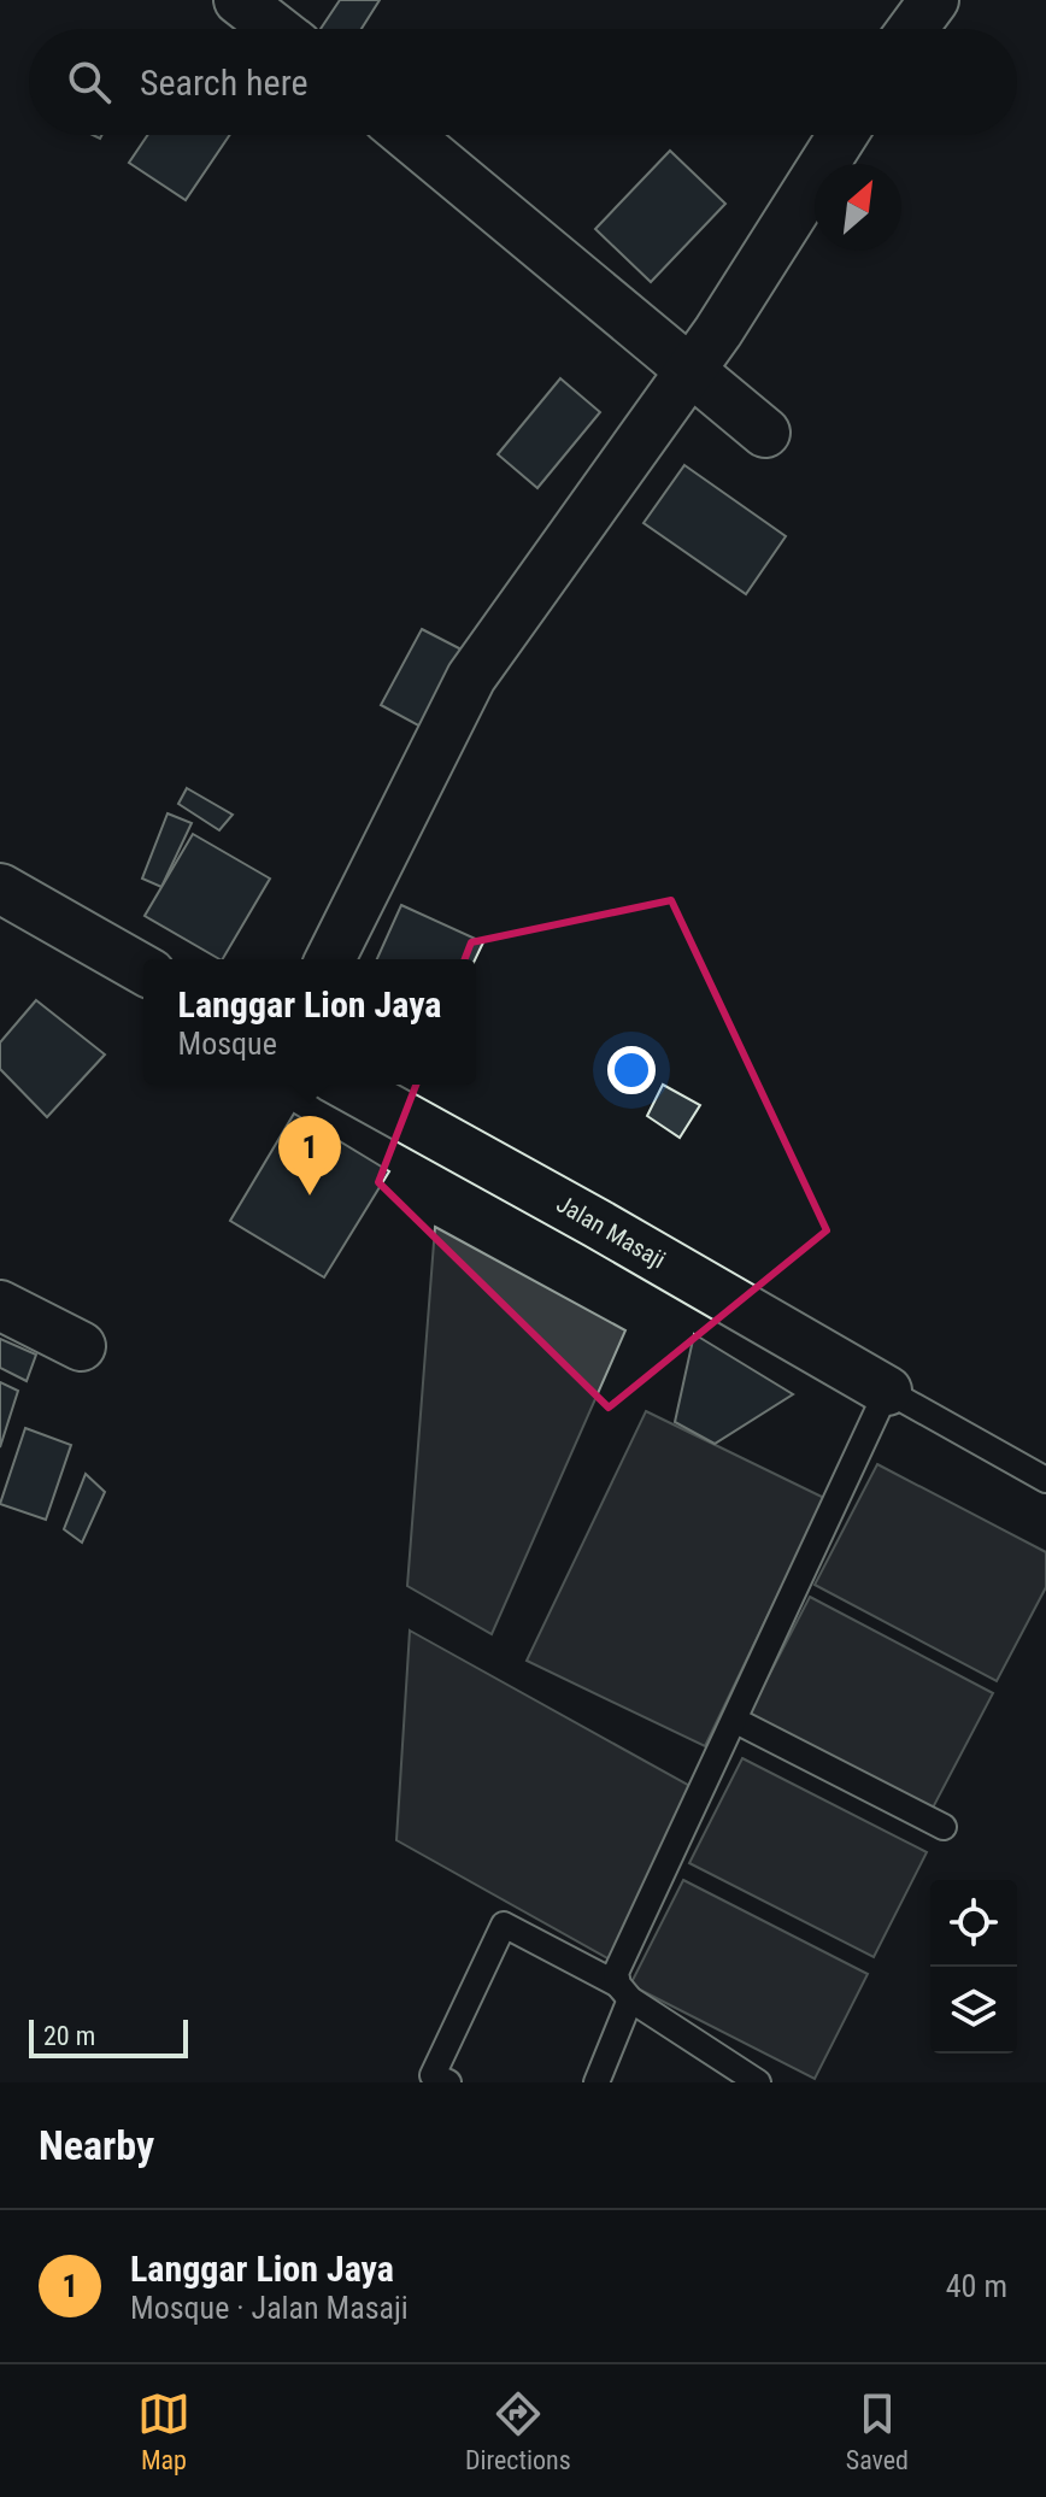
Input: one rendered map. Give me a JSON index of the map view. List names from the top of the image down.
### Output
{
  "streets": {
    "street": ["Jalan Masaji"]
  },
  "scale_bar": "20 m",
  "north": "top right",
  "page": {
    "search": "Search here",
    "popup": ["Langgar Lion Jaya", "Mosque"],
    "pins": "1",
    "scale": "20 m",
    "heading": "Nearby",
    "list": [
      {
        "mark": "1",
        "name": "Langgar Lion Jaya",
        "note": "Mosque · Jalan Masaji",
        "value": "40 m"
      }
    ],
    "nav": ["Map", "Directions", "Saved"]
  }
}
